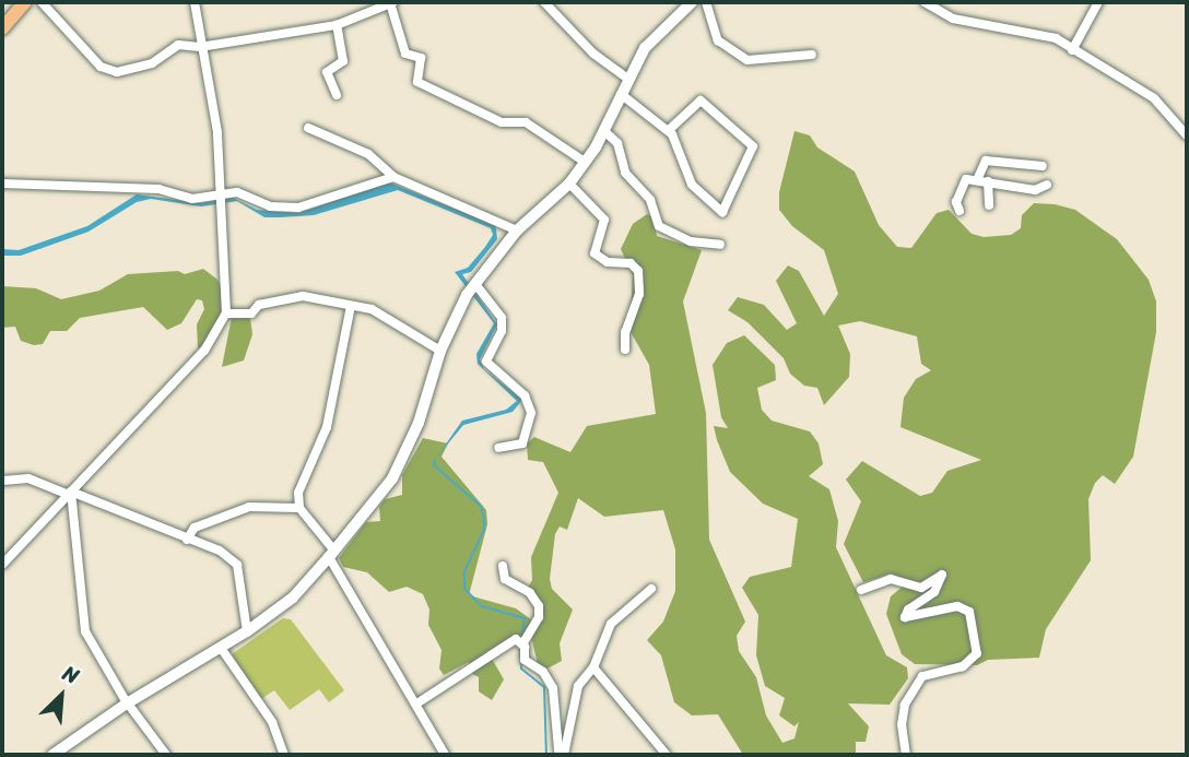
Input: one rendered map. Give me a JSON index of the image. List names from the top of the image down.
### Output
{
  "north": "top right"
}
